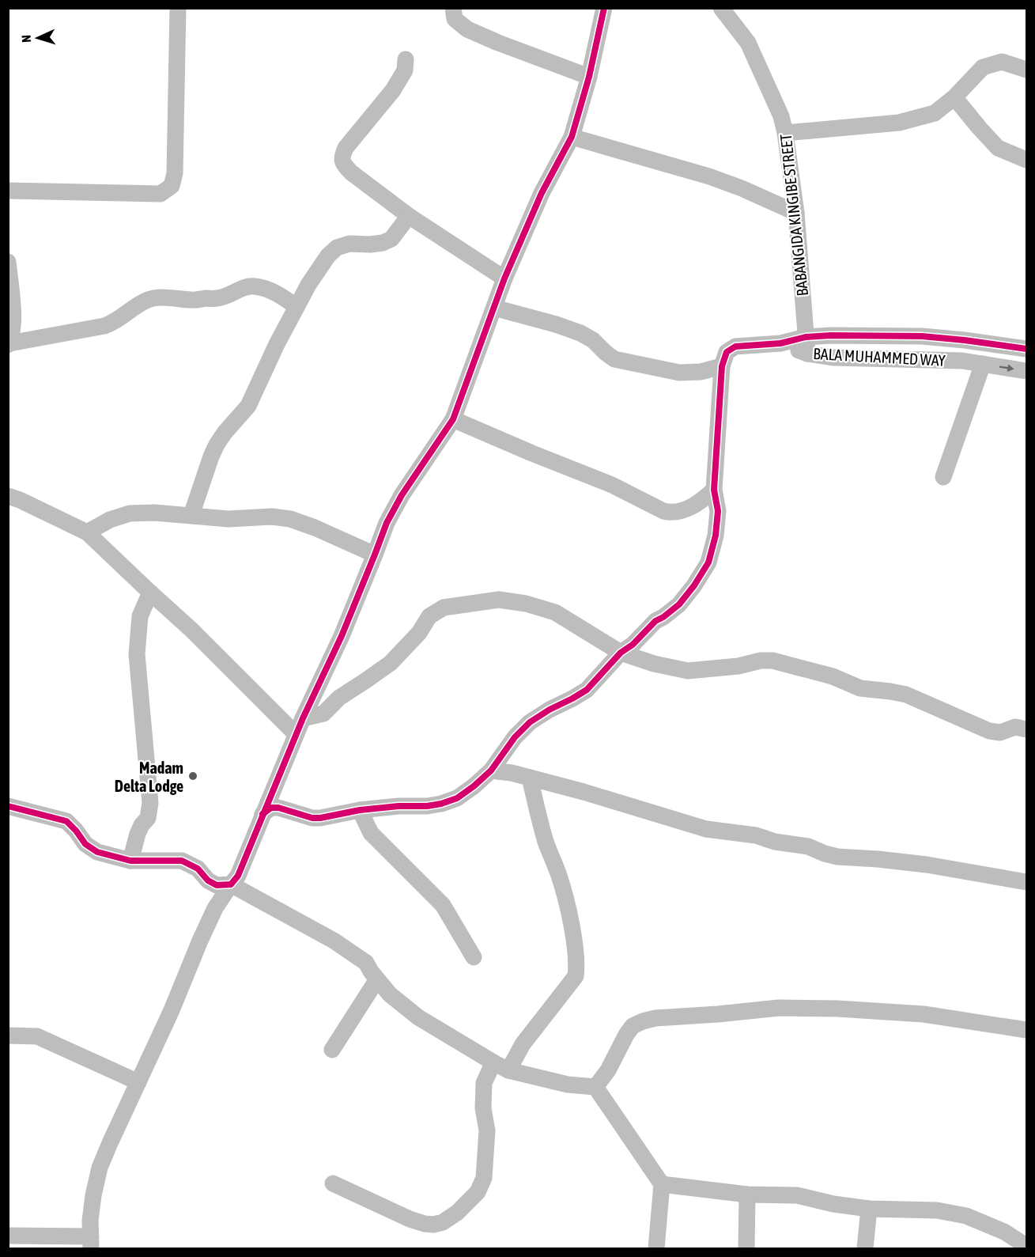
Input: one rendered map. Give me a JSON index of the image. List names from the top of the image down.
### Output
{
  "streets": {
    "street": ["BABANGIDA KINGIBE STREET", "BALA MUHAMMED WAY"]
  },
  "crossings": [
    ["BABANGIDA KINGIBE STREET", "BALA MUHAMMED WAY"]
  ],
  "places": ["Madam Delta Lodge"],
  "north": "left"
}
